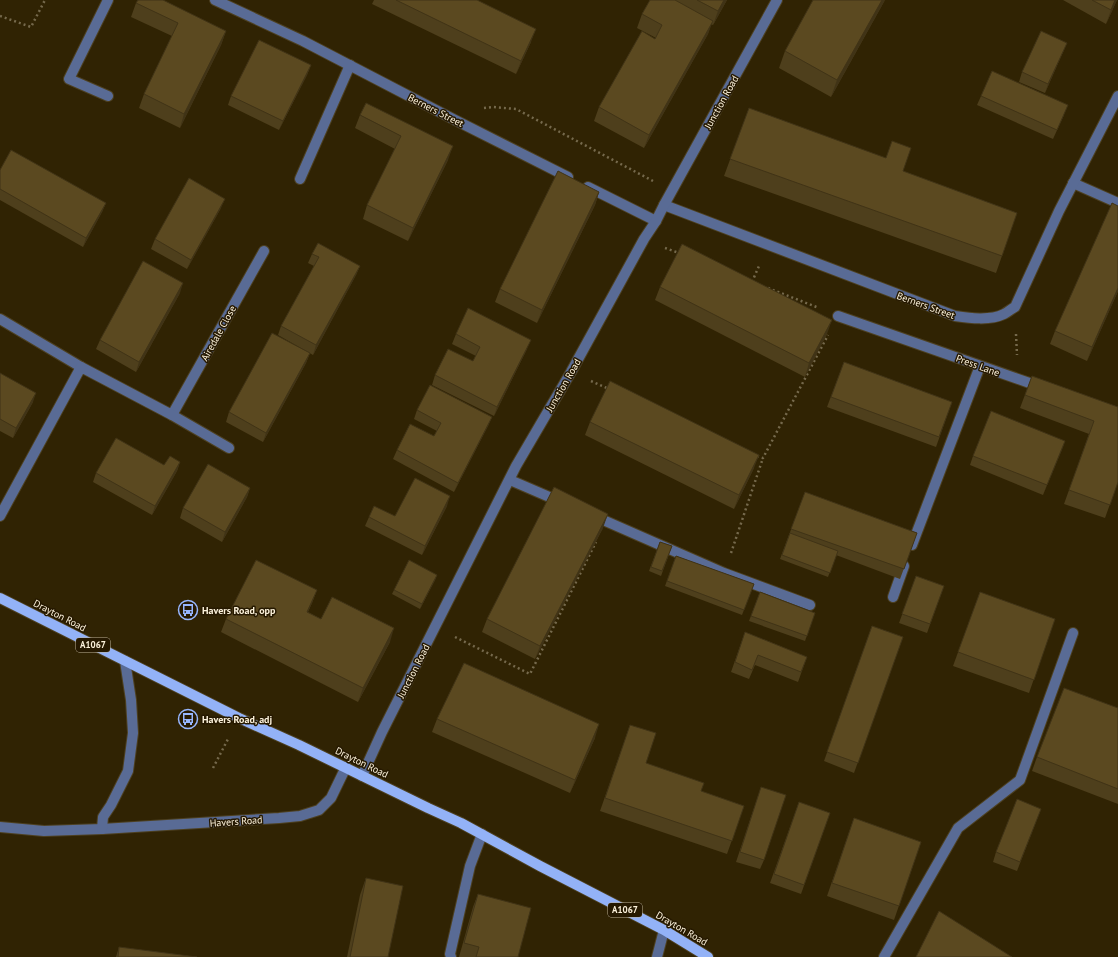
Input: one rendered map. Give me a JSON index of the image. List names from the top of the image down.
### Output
{
  "streets": {
    "main road": ["Drayton Road", "A1067"],
    "street": [
      "Junction Road",
      "Berners Street",
      "Airedale Close",
      "Press Lane",
      "Havers Road"
    ]
  },
  "crossings": [
    ["Junction Road", "Berners Street"],
    ["Junction Road", "Drayton Road"],
    ["Drayton Road", "Havers Road"]
  ],
  "places": {
    "bus stop": ["Havers Road, opp", "Havers Road, adj"]
  }
}
